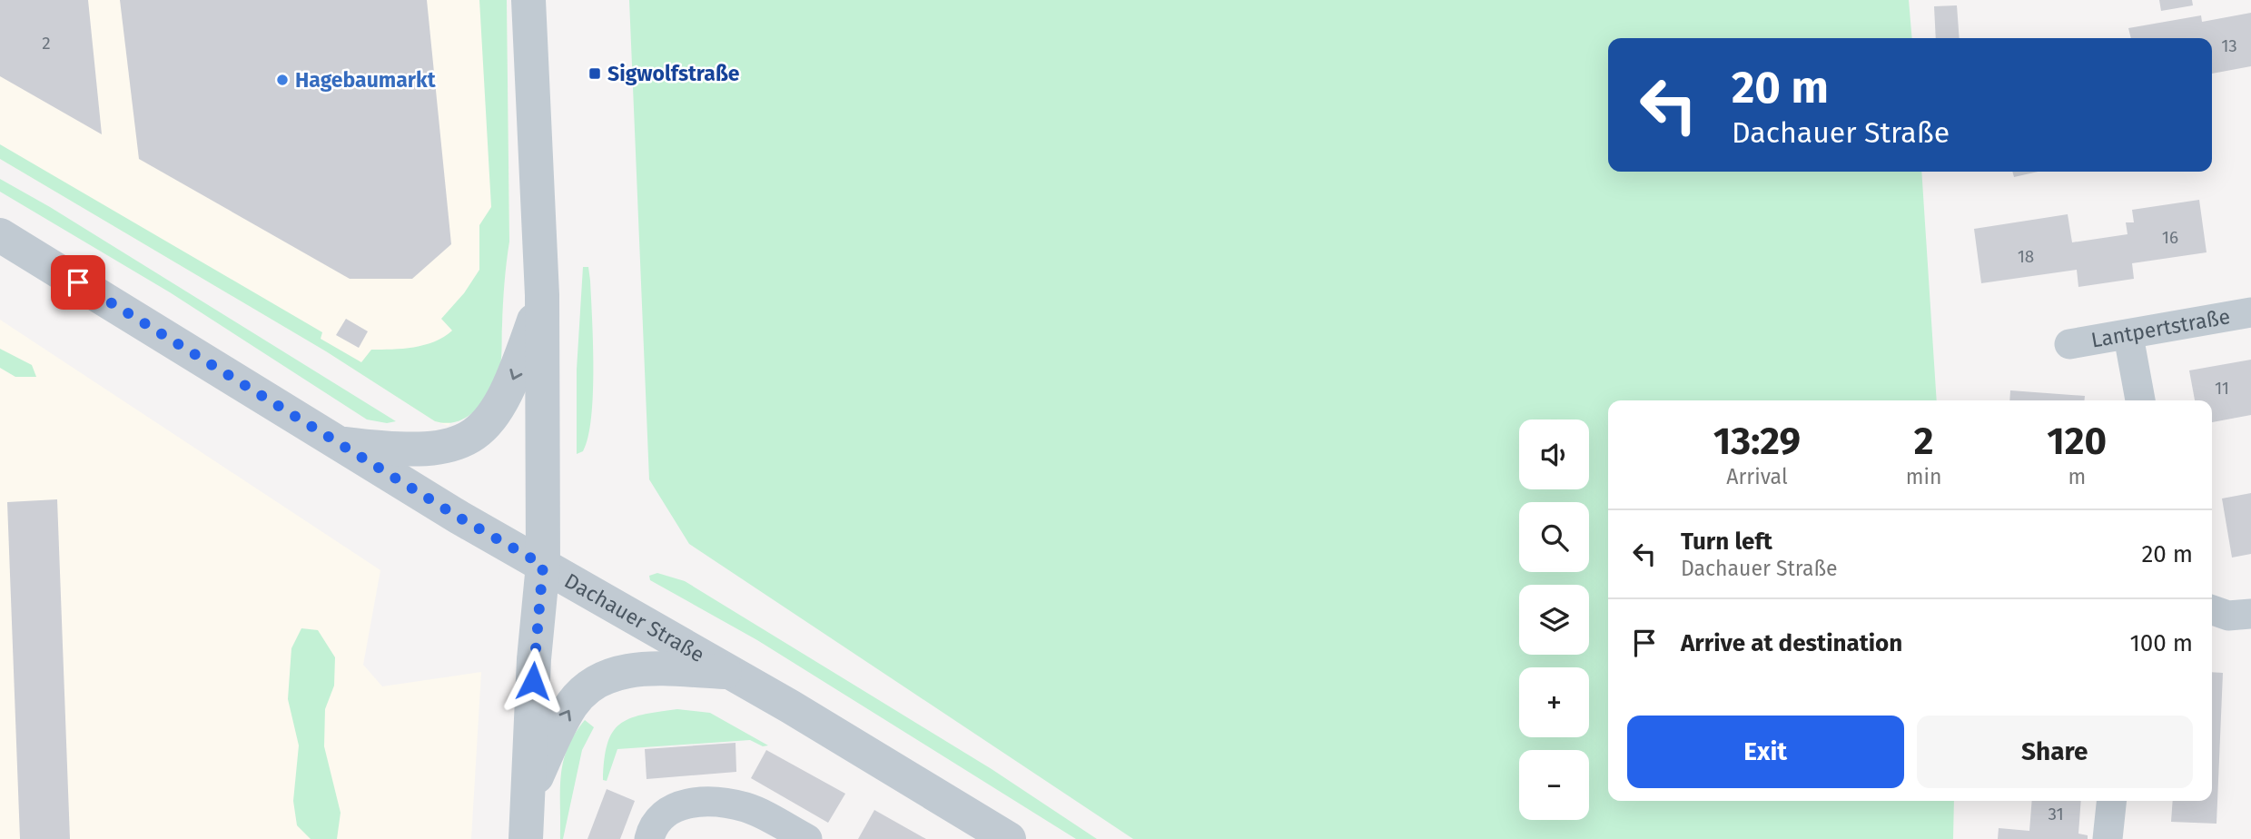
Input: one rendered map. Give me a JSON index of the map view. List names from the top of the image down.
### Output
{
  "streets": {
    "street": ["Lantpertstraße", "Dachauer Straße"]
  },
  "places": {
    "transit": ["Sigwolfstraße"],
    "other": ["Hagebaumarkt"]
  },
  "house_numbers": [
    "2",
    "13",
    "16",
    "18",
    "11",
    "31"
  ],
  "page": {
    "turn": ["20 m", "Dachauer Straße"],
    "eta": [
      "13:29",
      "Arrival",
      "2",
      "min",
      "120",
      "m"
    ],
    "map_buttons": ["+", "−"],
    "list": [
      {
        "name": "Turn left",
        "note": "Dachauer Straße",
        "value": "20 m"
      },
      {
        "name": "Arrive at destination",
        "value": "100 m"
      }
    ],
    "buttons": ["Exit", "Share"]
  }
}
